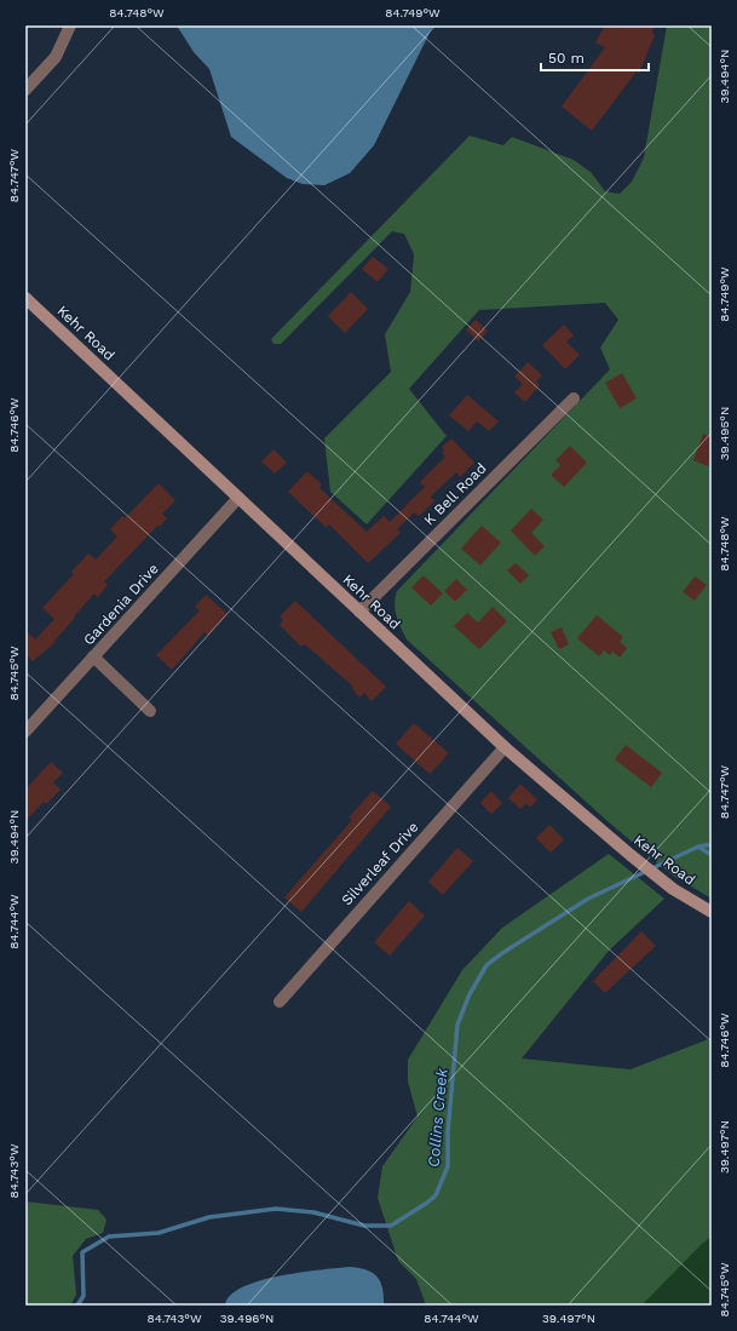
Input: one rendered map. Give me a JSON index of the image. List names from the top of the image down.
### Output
{
  "streets": {
    "street": [
      "Kehr Road",
      "K Bell Road",
      "Gardenia Drive",
      "Silverleaf Drive"
    ]
  },
  "crossings": [
    ["Kehr Road", "K Bell Road"],
    ["Kehr Road", "Gardenia Drive"],
    ["Kehr Road", "Silverleaf Drive"]
  ],
  "water": ["Collins Creek"],
  "scale_bar": "50 m",
  "coordinates": [
    "84.748°W",
    "84.749°W",
    "39.494°N",
    "84.747°W",
    "84.746°W",
    "39.495°N",
    "84.745°W",
    "84.744°W",
    "39.497°N",
    "84.743°W",
    "39.496°N"
  ]
}
